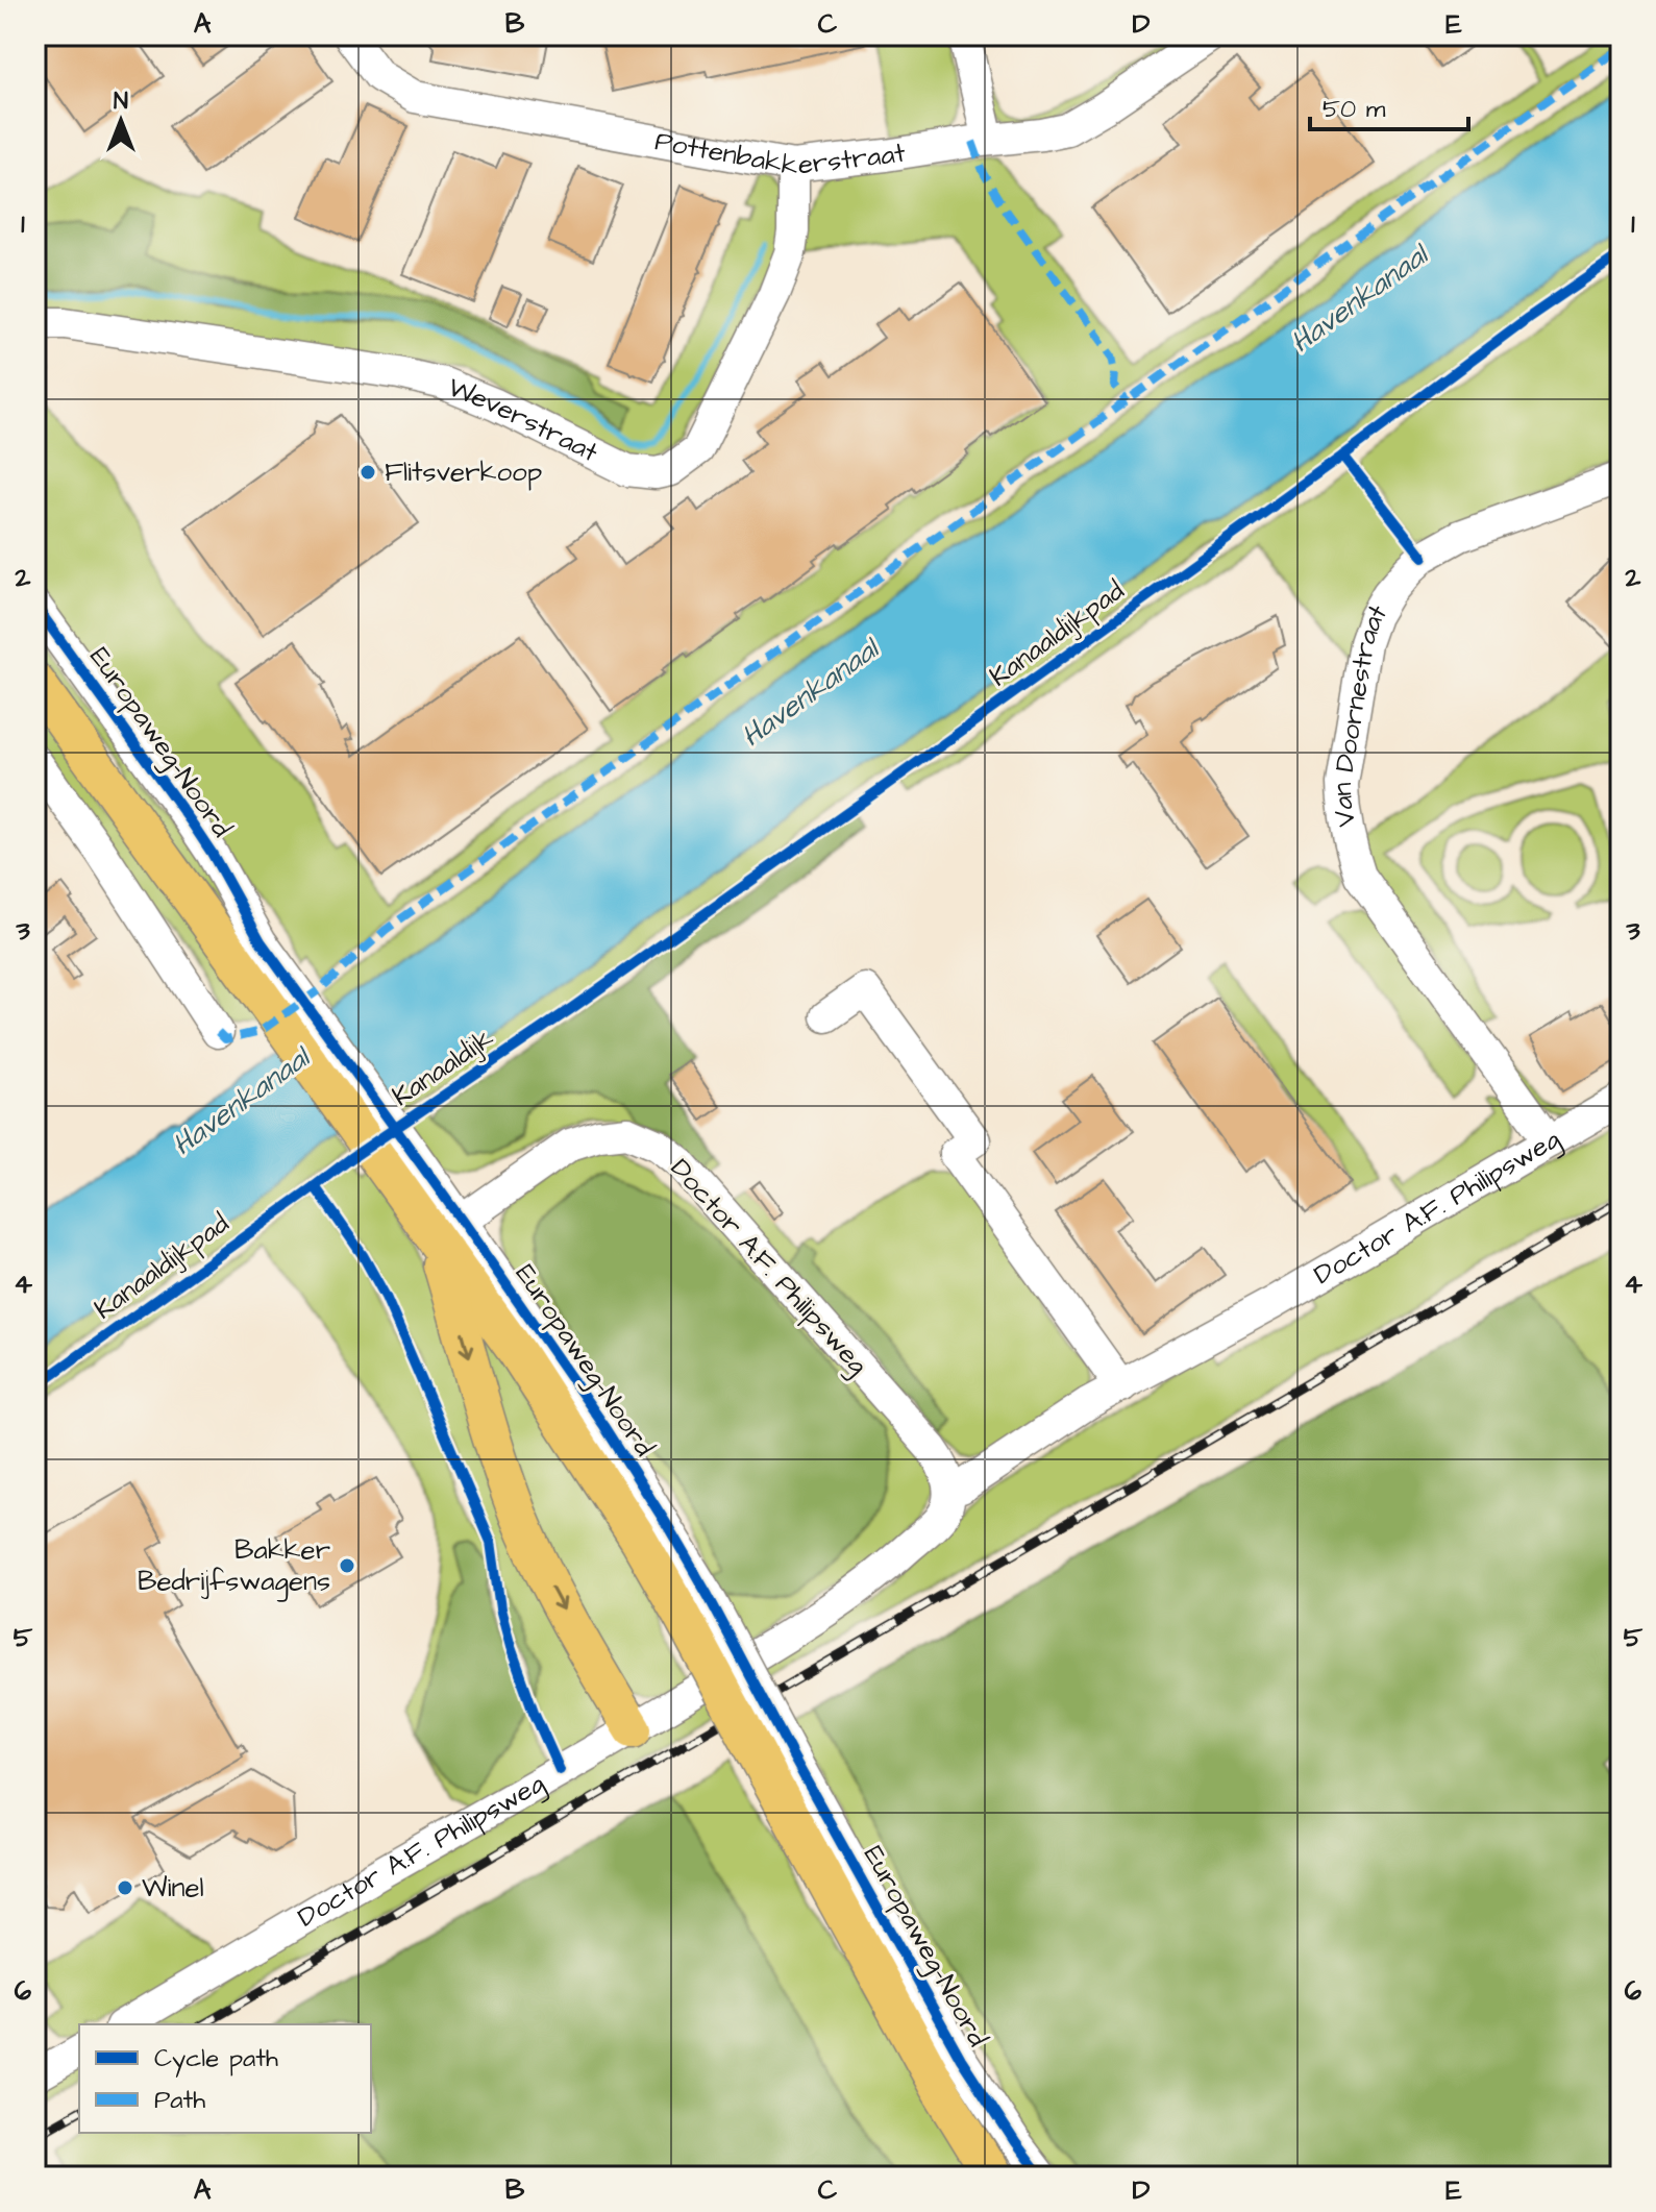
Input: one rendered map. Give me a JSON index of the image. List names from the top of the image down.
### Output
{
  "streets": {
    "main road": ["Europaweg-Noord"],
    "street": [
      "Pottenbakkerstraat",
      "Weverstraat",
      "Van Doornestraat",
      "Doctor A.F. Philipsweg"
    ],
    "cycle path": ["Kanaaldijkpad", "Kanaaldijk"]
  },
  "crossings": [
    ["Pottenbakkerstraat", "Weverstraat"],
    ["Van Doornestraat", "Doctor A.F. Philipsweg"],
    ["Europaweg-Noord", "Doctor A.F. Philipsweg"]
  ],
  "water": ["Havenkanaal"],
  "places": ["Flitsverkoop", "Bakker Bedrijfswagens", "Winel"],
  "legend": ["Cycle path", "Path"],
  "scale_bar": "50 m",
  "north": "top",
  "grid": {
    "columns": [
      "A",
      "B",
      "C",
      "D",
      "E"
    ],
    "rows": [
      "1",
      "2",
      "3",
      "4",
      "5",
      "6"
    ]
  }
}
